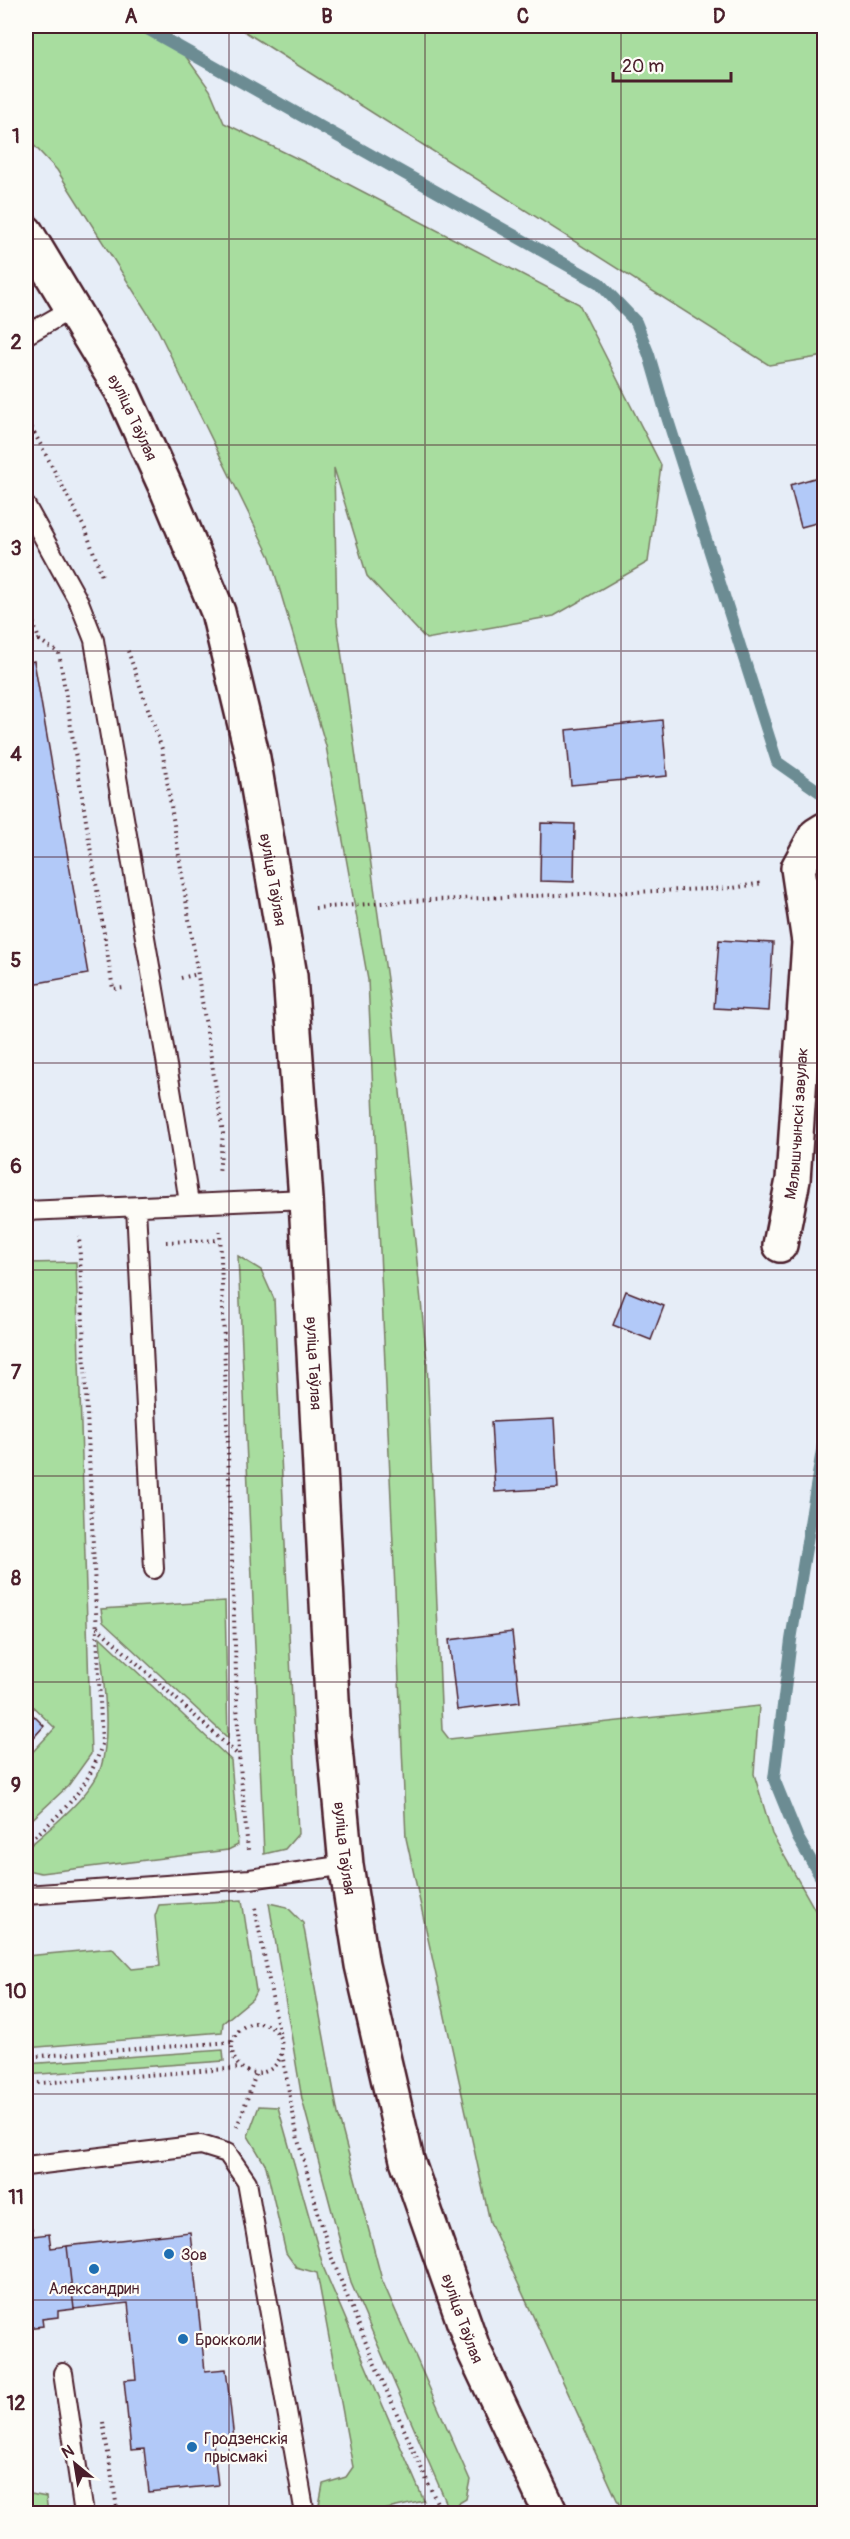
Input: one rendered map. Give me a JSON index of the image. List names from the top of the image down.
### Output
{
  "streets": {
    "street": ["вуліца Таўлая", "Малышчынскі завулак"]
  },
  "places": [
    "Зов",
    "Александрин",
    "Брокколи",
    "Гродзенскія прысмакі"
  ],
  "scale_bar": "20 m",
  "north": "top left",
  "grid": {
    "columns": [
      "A",
      "B",
      "C",
      "D"
    ],
    "rows": [
      "1",
      "2",
      "3",
      "4",
      "5",
      "6",
      "7",
      "8",
      "9",
      "10",
      "11",
      "12"
    ]
  }
}
